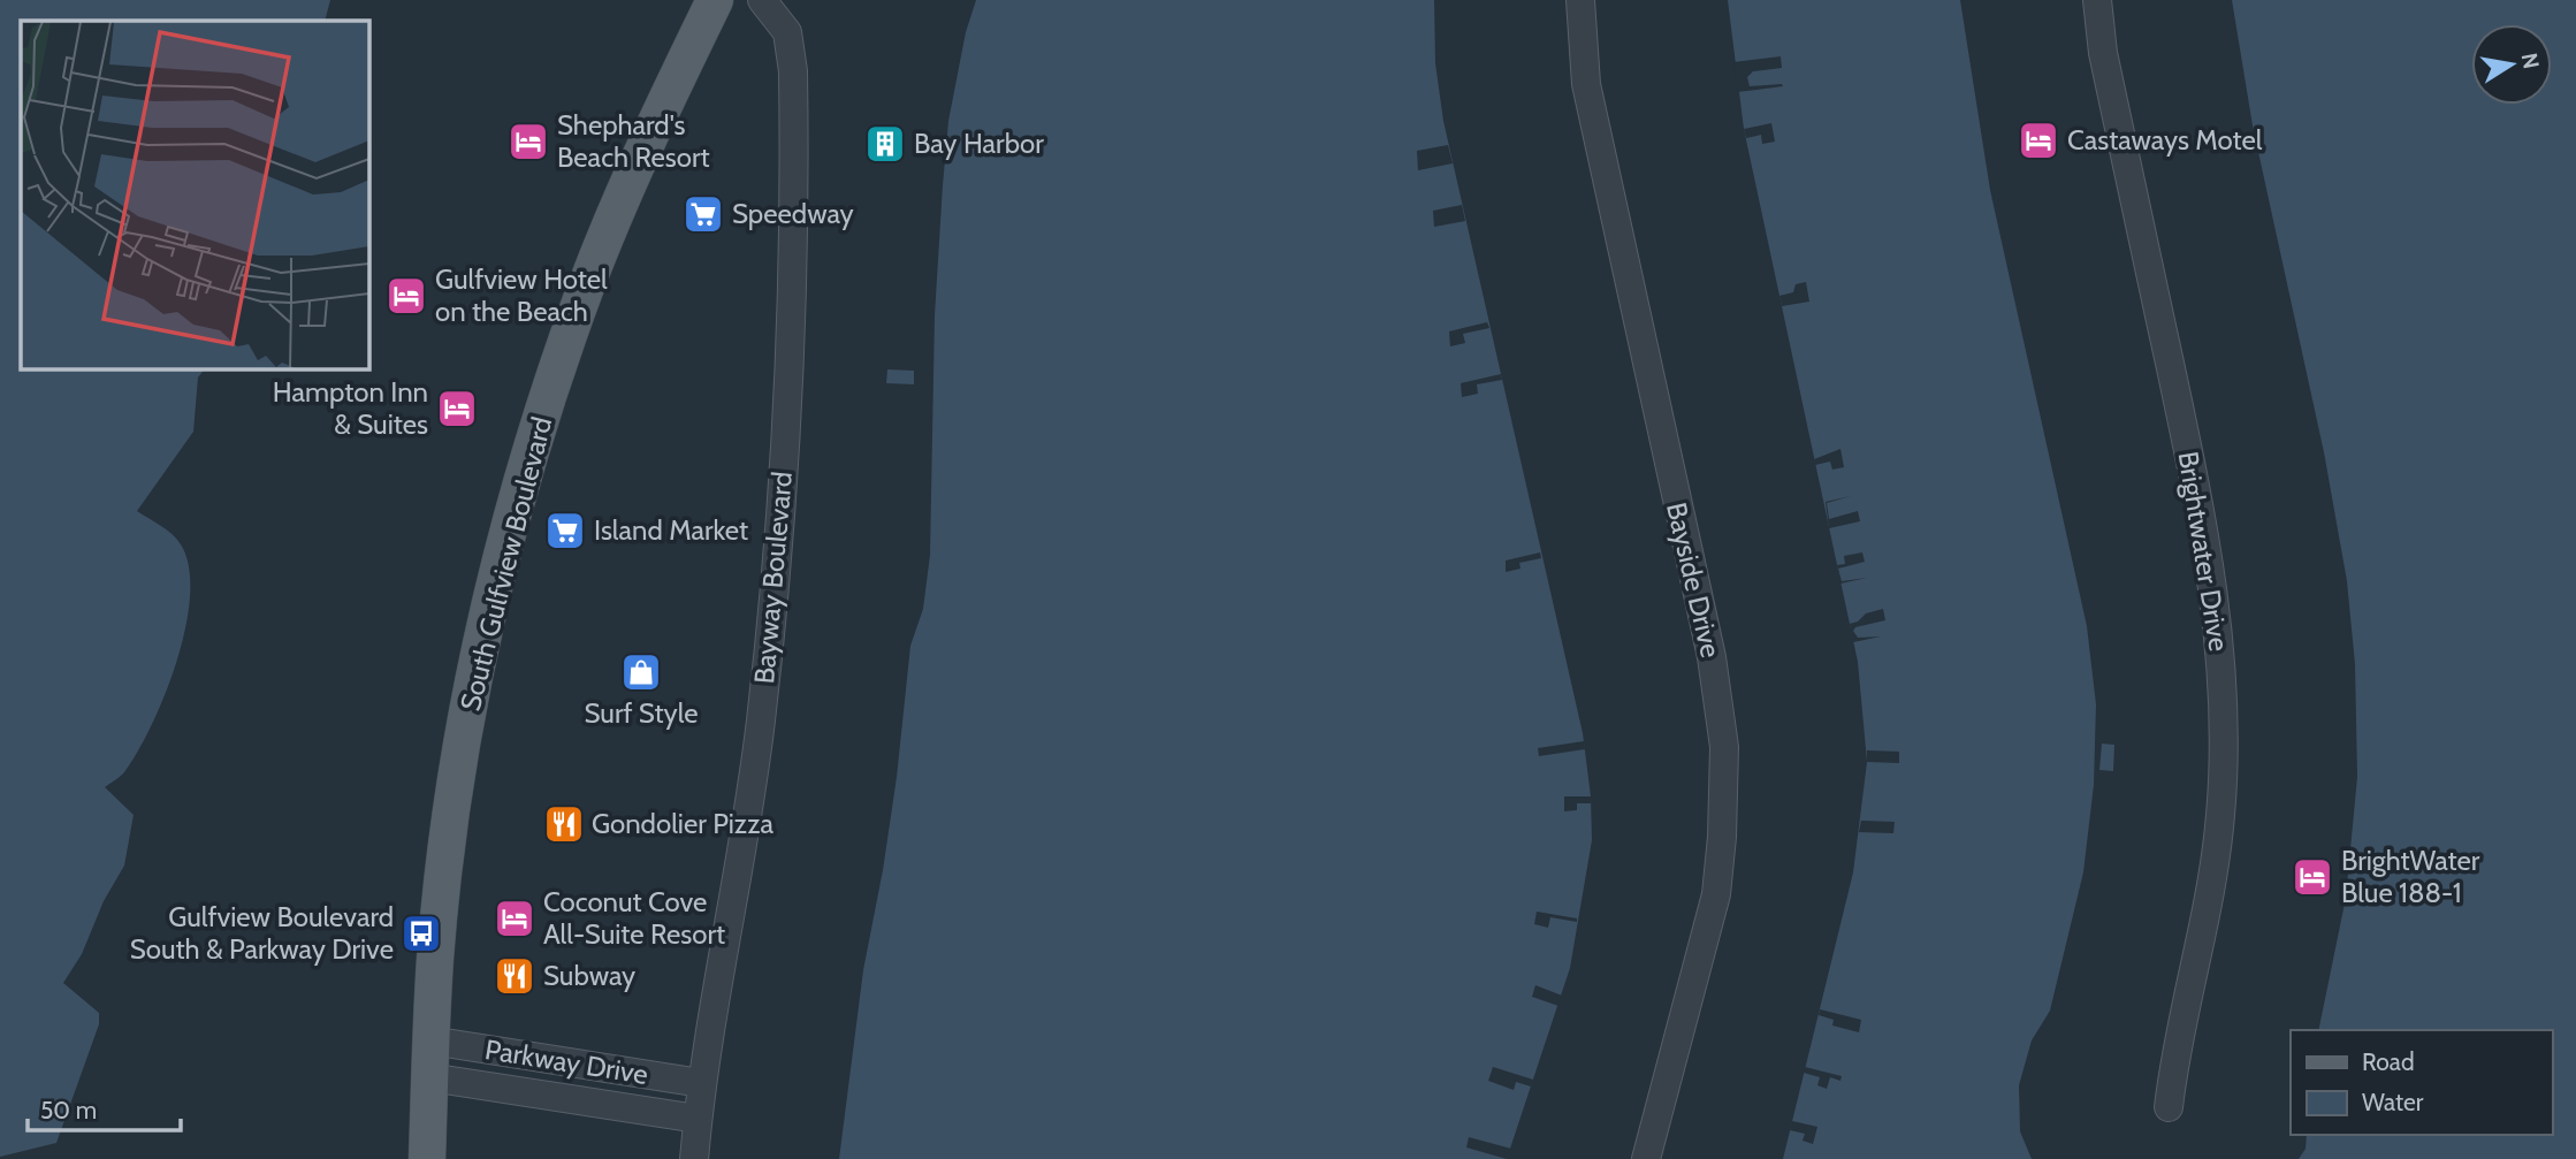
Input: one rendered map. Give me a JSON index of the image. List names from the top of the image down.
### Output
{
  "streets": {
    "main road": ["South Gulfview Boulevard"],
    "street": [
      "Brightwater Drive",
      "Bayway Boulevard",
      "Bayside Drive",
      "Parkway Drive"
    ]
  },
  "crossings": [
    ["South Gulfview Boulevard", "Parkway Drive"],
    ["Bayway Boulevard", "Parkway Drive"]
  ],
  "places": {
    "hotel": [
      "Castaways Motel",
      "Shephard's Beach Resort",
      "Gulfview Hotel on the Beach",
      "Hampton Inn & Suites",
      "BrightWater Blue 188-1",
      "Coconut Cove All-Suite Resort"
    ],
    "building": ["Bay Harbor"],
    "supermarket": ["Speedway", "Island Market"],
    "shop": ["Surf Style"],
    "restaurant": ["Gondolier Pizza", "Subway"],
    "bus stop": ["Gulfview Boulevard South & Parkway Drive"]
  },
  "legend": ["Road", "Water"],
  "scale_bar": "50 m",
  "north": "right"
}
